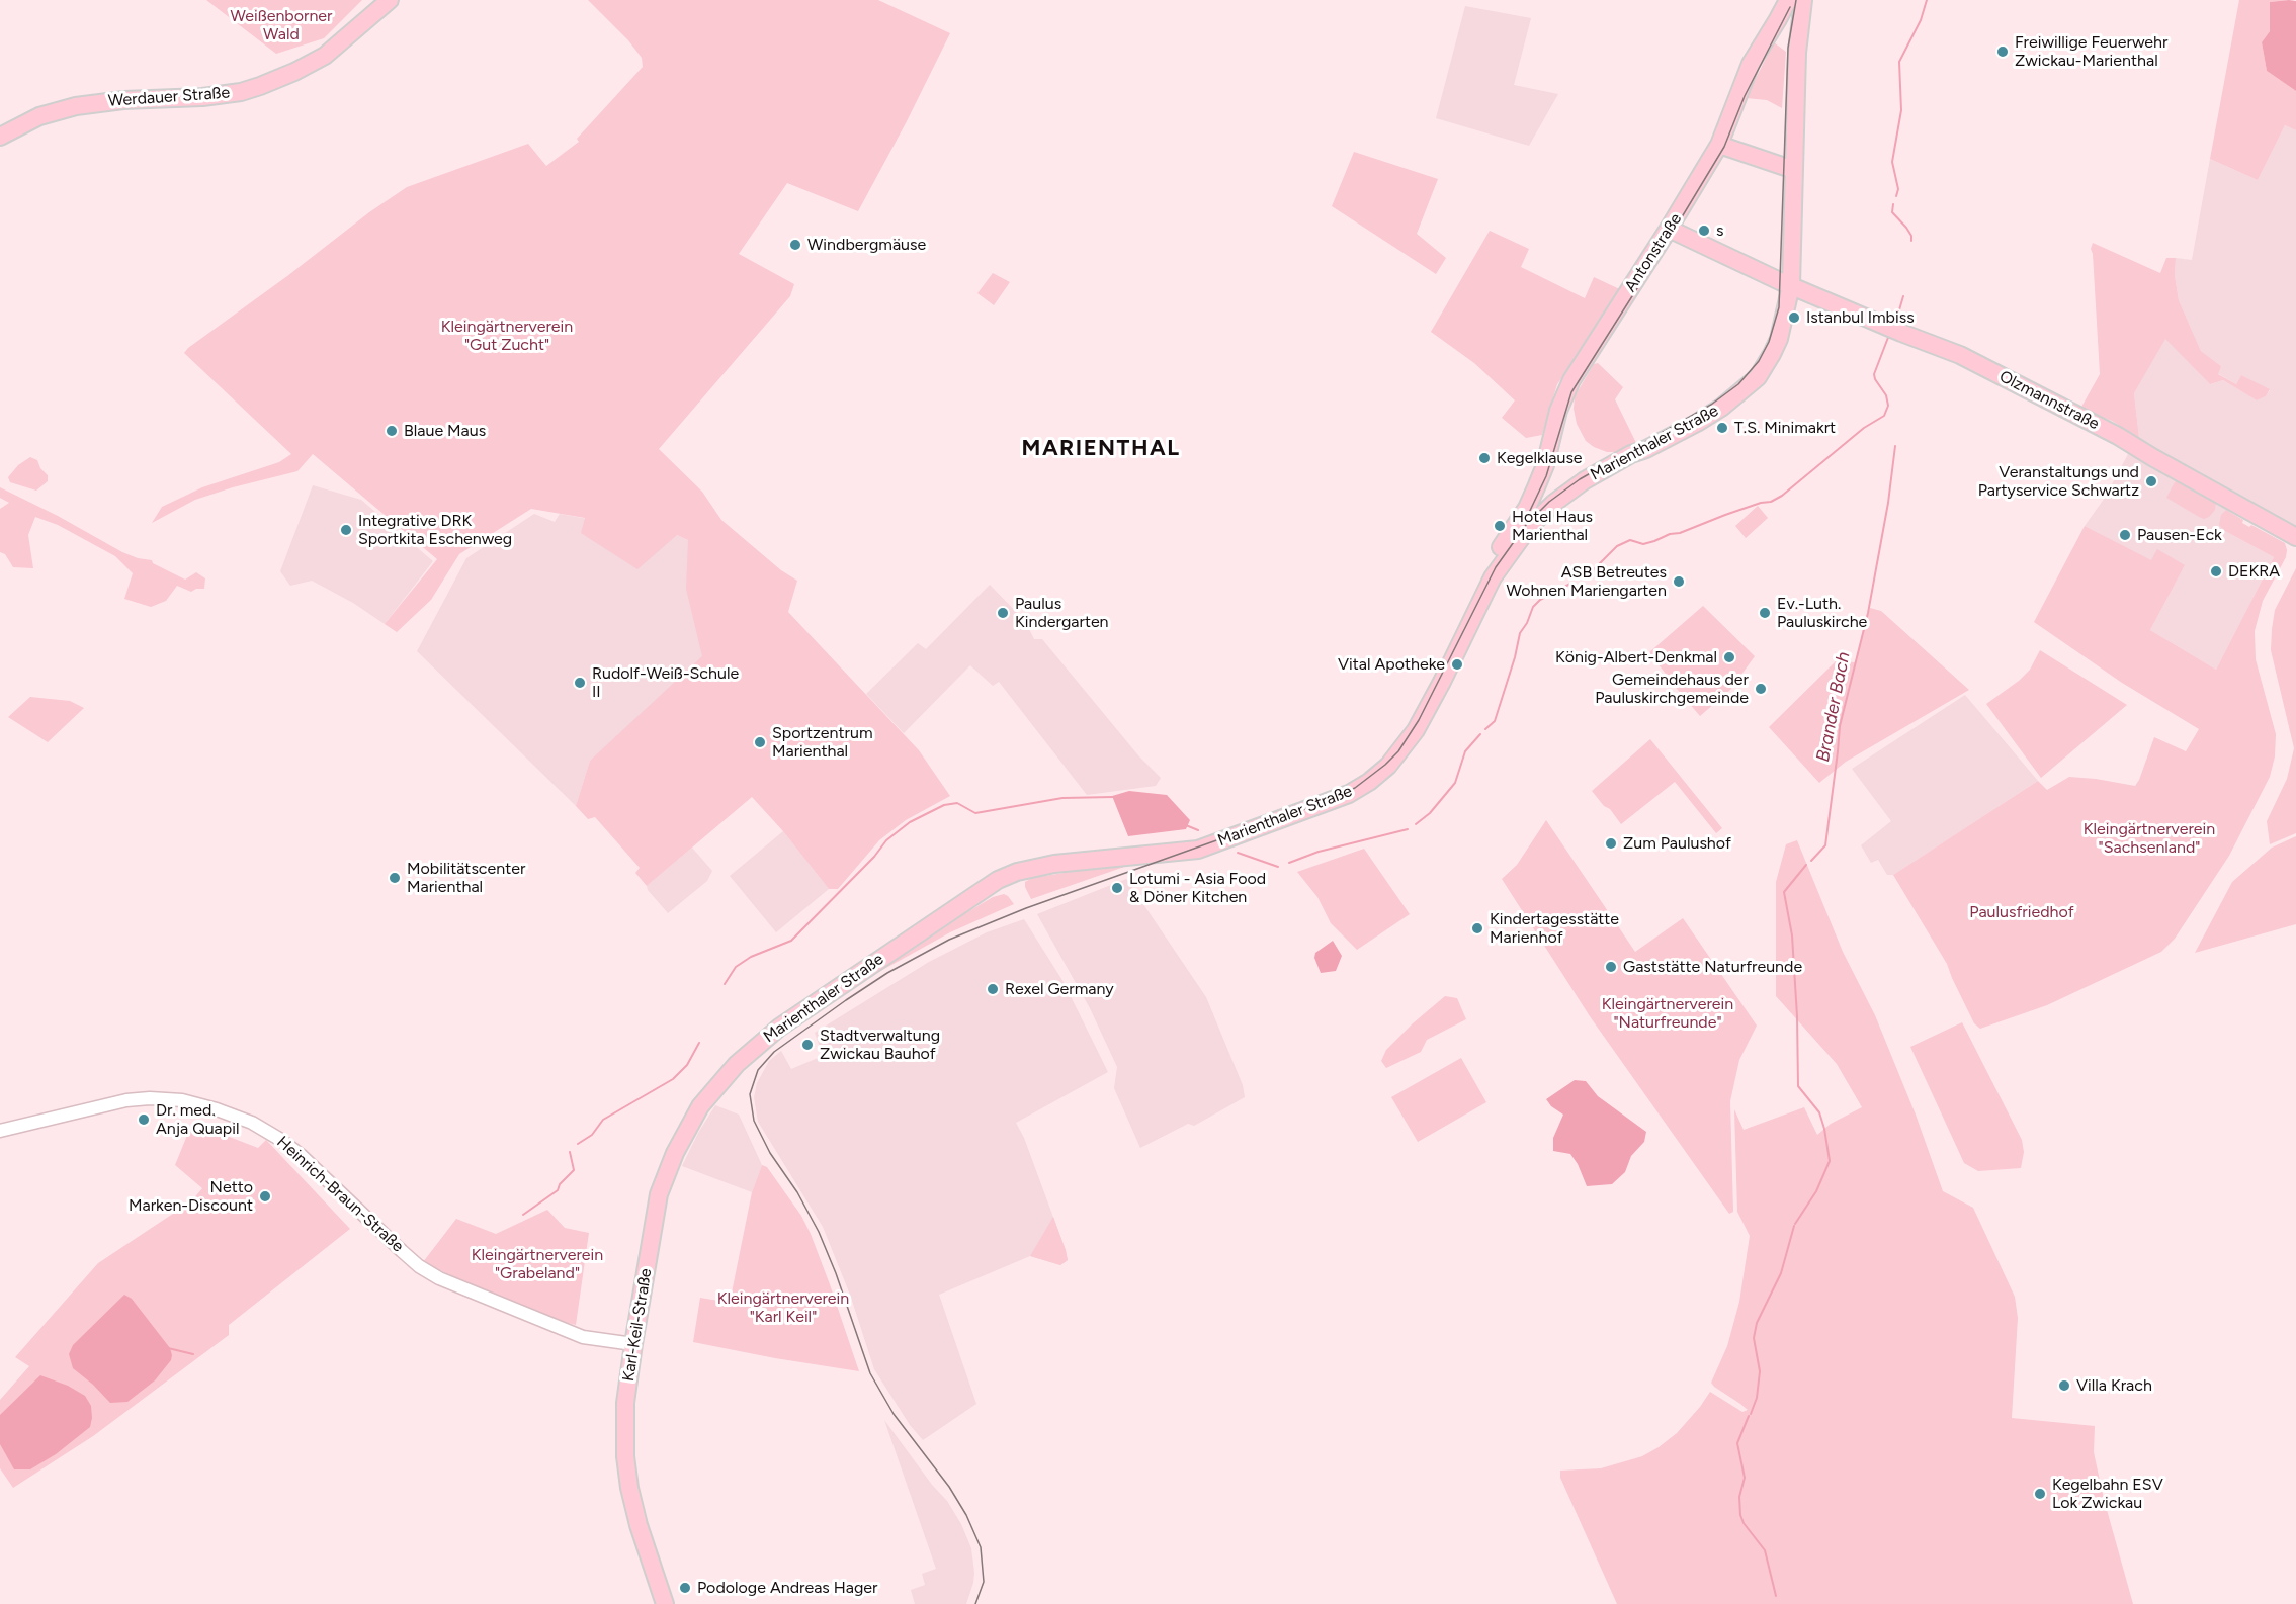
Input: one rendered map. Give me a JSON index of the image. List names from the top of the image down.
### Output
{
  "streets": {
    "main road": [
      "Werdauer Straße",
      "Antonstraße",
      "Olzmannstraße",
      "Marienthaler Straße",
      "Karl-Keil-Straße"
    ],
    "street": ["Heinrich-Braun-Straße"]
  },
  "crossings": [
    ["Antonstraße", "Olzmannstraße"],
    ["Antonstraße", "Marienthaler Straße"],
    ["Olzmannstraße", "Marienthaler Straße"],
    ["Marienthaler Straße", "Karl-Keil-Straße"],
    ["Heinrich-Braun-Straße", "Karl-Keil-Straße"]
  ],
  "districts": ["MARIENTHAL"],
  "water": ["Brander Bach"],
  "parks": [
    "Weißenborner Wald",
    "Kleingärtnerverein \"Gut Zucht\"",
    "Kleingärtnerverein \"Sachsenland\"",
    "Paulusfriedhof",
    "Kleingärtnerverein \"Naturfreunde\"",
    "Kleingärtnerverein \"Grabeland\"",
    "Kleingärtnerverein \"Karl Keil\""
  ],
  "places": [
    "Freiwillige Feuerwehr Zwickau-Marienthal",
    "s",
    "Windbergmäuse",
    "Istanbul Imbiss",
    "T.S. Minimakrt",
    "Blaue Maus",
    "Kegelklause",
    "Veranstaltungs und Partyservice Schwartz",
    "Hotel Haus Marienthal",
    "Integrative DRK Sportkita Eschenweg",
    "Pausen-Eck",
    "DEKRA",
    "ASB Betreutes Wohnen Mariengarten",
    "Paulus Kindergarten",
    "Ev.-Luth. Pauluskirche",
    "König-Albert-Denkmal",
    "Vital Apotheke",
    "Rudolf-Weiß-Schule II",
    "Gemeindehaus der Pauluskirchgemeinde",
    "Sportzentrum Marienthal",
    "Zum Paulushof",
    "Mobilitätscenter Marienthal",
    "Lotumi - Asia Food & Döner Kitchen",
    "Kindertagesstätte Marienhof",
    "Gaststätte Naturfreunde",
    "Rexel Germany",
    "Stadtverwaltung Zwickau Bauhof",
    "Dr. med. Anja Quapil",
    "Netto Marken-Discount",
    "Villa Krach",
    "Kegelbahn ESV Lok Zwickau",
    "Podologe Andreas Hager"
  ]
}
